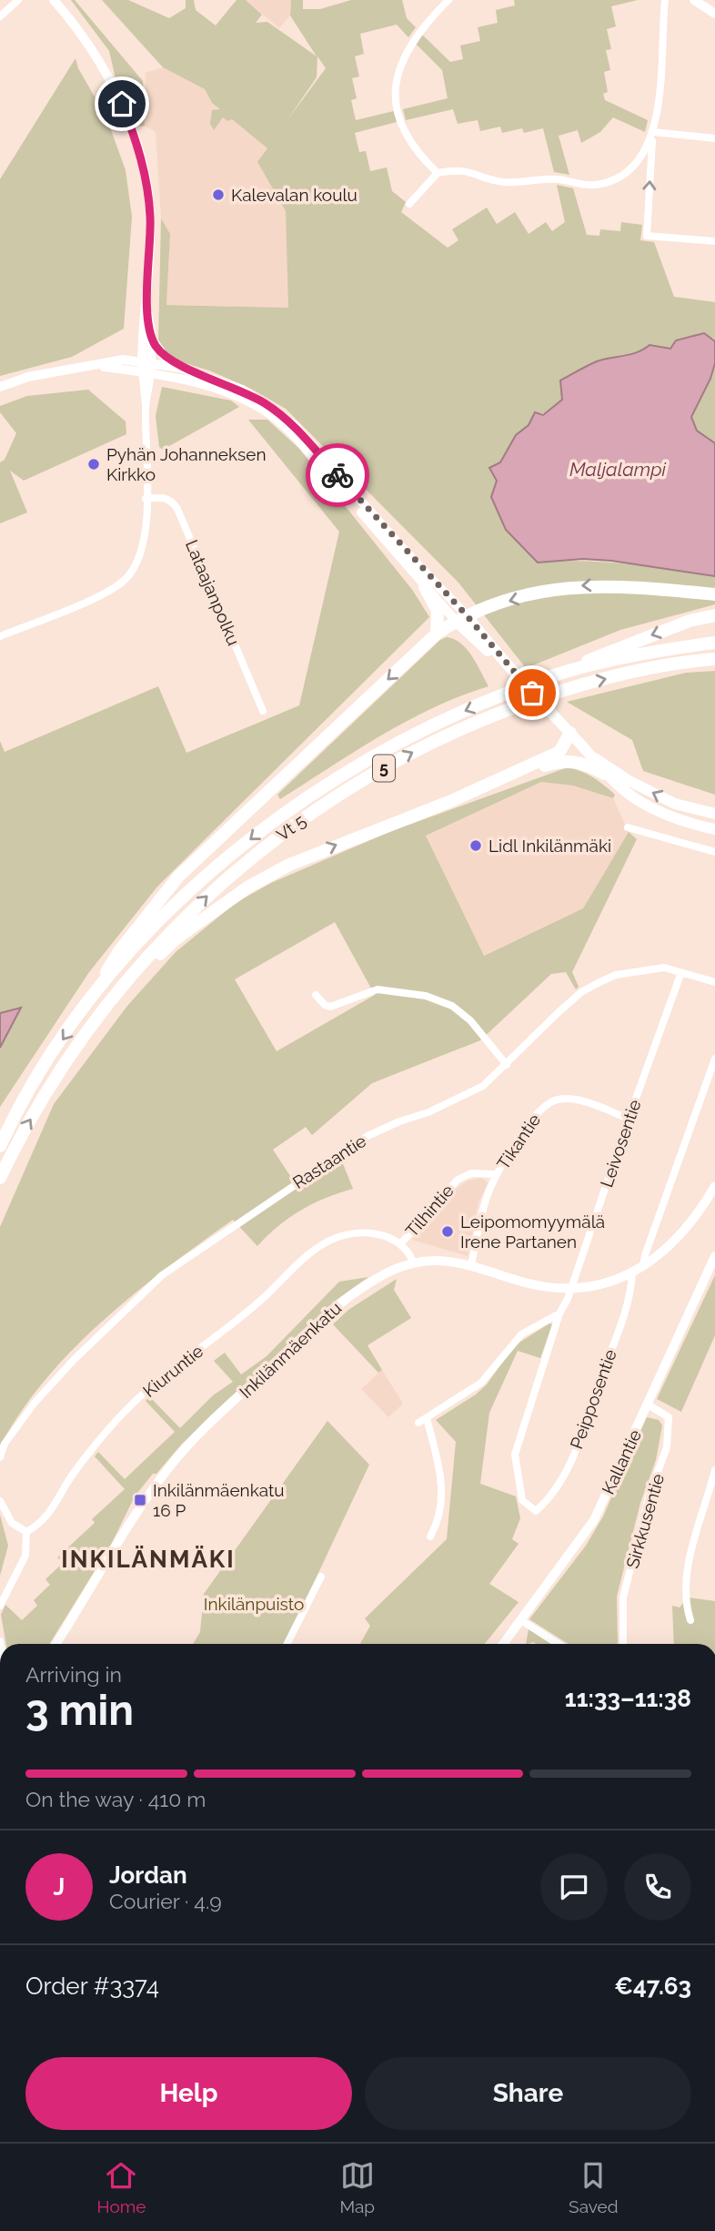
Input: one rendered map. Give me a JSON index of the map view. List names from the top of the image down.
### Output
{
  "streets": {
    "highway": ["5", "Vt 5"],
    "main road": ["Inkilänmäenkatu", "Kallantie"],
    "street": [
      "Lataajanpolku",
      "Tikantie",
      "Leivosentie",
      "Rastaantie",
      "Tilhintie",
      "Kiuruntie",
      "Peipposentie",
      "Sirkkusentie"
    ]
  },
  "crossings": [
    ["Tikantie", "Leivosentie"],
    ["Tikantie", "Tilhintie"],
    ["Tikantie", "Inkilänmäenkatu"],
    ["Leivosentie", "Rastaantie"],
    ["Leivosentie", "Inkilänmäenkatu"],
    ["Leivosentie", "Peipposentie"],
    ["Tilhintie", "Kiuruntie"],
    ["Inkilänmäenkatu", "Peipposentie"],
    ["Kallantie", "Sirkkusentie"]
  ],
  "districts": ["INKILÄNMÄKI"],
  "water": ["Maljalampi"],
  "parks": ["Inkilänpuisto"],
  "places": {
    "other": [
      "Kalevalan koulu",
      "Pyhän Johanneksen Kirkko",
      "Lidl Inkilänmäki",
      "Leipomomyymälä Irene Partanen"
    ],
    "transit": ["Inkilänmäenkatu 16 P"]
  },
  "page": {
    "heading": ["3 min", "Arriving in", "11:33–11:38"],
    "panel": [
      "Jordan",
      "Courier · 4.9",
      "Order #3374",
      "€47.63"
    ],
    "bar": "On the way · 410 m",
    "round": "J",
    "buttons": ["Help", "Share"],
    "tabs": ["Home", "Map", "Saved"]
  }
}
